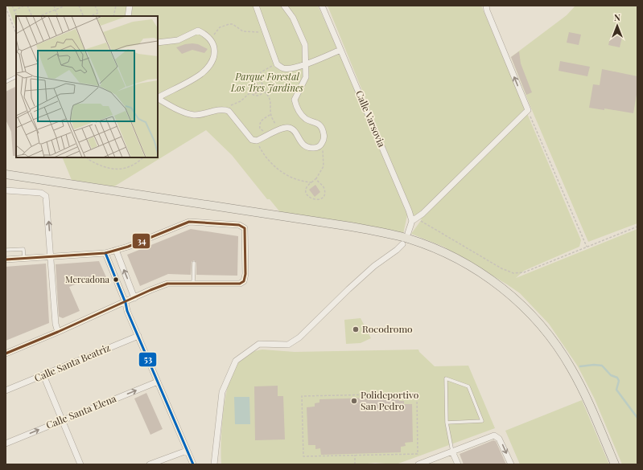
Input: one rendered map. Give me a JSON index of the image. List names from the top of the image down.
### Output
{
  "streets": {
    "street": ["Calle Varsovia", "Calle Santa Beatriz", "Calle Santa Elena"]
  },
  "one_way": ["Calle Santa Elena"],
  "parks": ["Parque Forestal Los Tres Jardines"],
  "places": ["Mercadona", "Rocodromo", "Polideportivo San Pedro"],
  "lines": ["transit line 34", "transit line 53"],
  "north": "top"
}
